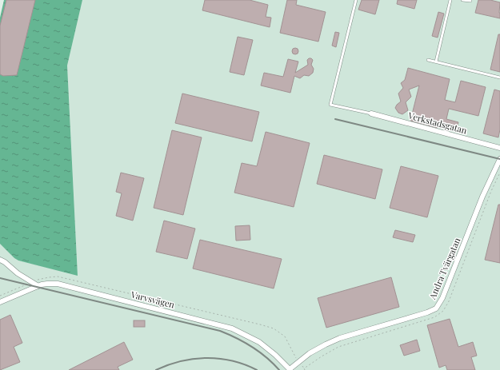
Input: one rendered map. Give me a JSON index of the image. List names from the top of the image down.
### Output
{
  "streets": {
    "street": ["Verkstadsgatan", "Andra Tvärgatan", "Varvsvägen"]
  },
  "crossings": [
    ["Andra Tvärgatan", "Varvsvägen"]
  ]
}
